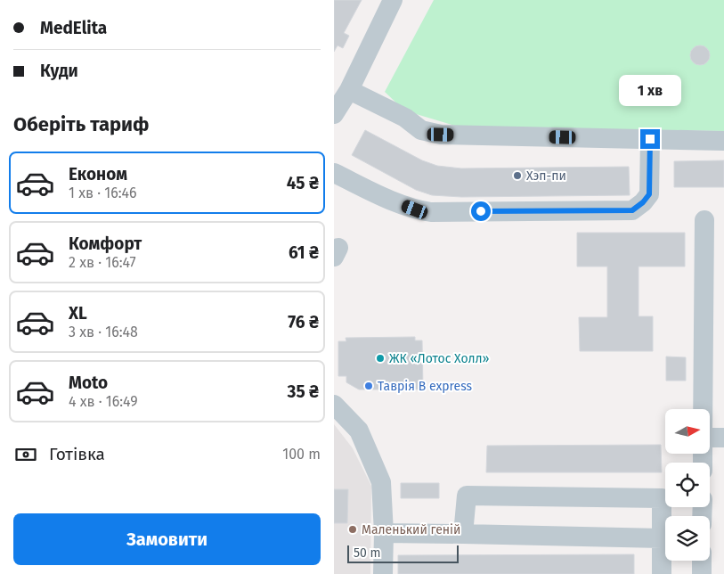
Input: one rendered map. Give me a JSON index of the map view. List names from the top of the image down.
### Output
{
  "places": [
    "Хэп-пи",
    "ЖК «Лотос Холл»",
    "Таврія В express",
    "Маленький геній"
  ],
  "scale_bar": "50 m",
  "north": "right",
  "page": {
    "banner": ["MedElita", "Куди"],
    "bubble": "1 хв",
    "heading": "Оберіть тариф",
    "list": [
      {
        "name": "Економ",
        "note": "1 хв · 16:46",
        "value": "45 ₴"
      },
      {
        "name": "Комфорт",
        "note": "2 хв · 16:47",
        "value": "61 ₴"
      },
      {
        "name": "XL",
        "note": "3 хв · 16:48",
        "value": "76 ₴"
      },
      {
        "name": "Moto",
        "note": "4 хв · 16:49",
        "value": "35 ₴"
      }
    ],
    "pay": ["Готівка", "100 m"],
    "buttons": "Замовити",
    "scale": "50 m"
  }
}
